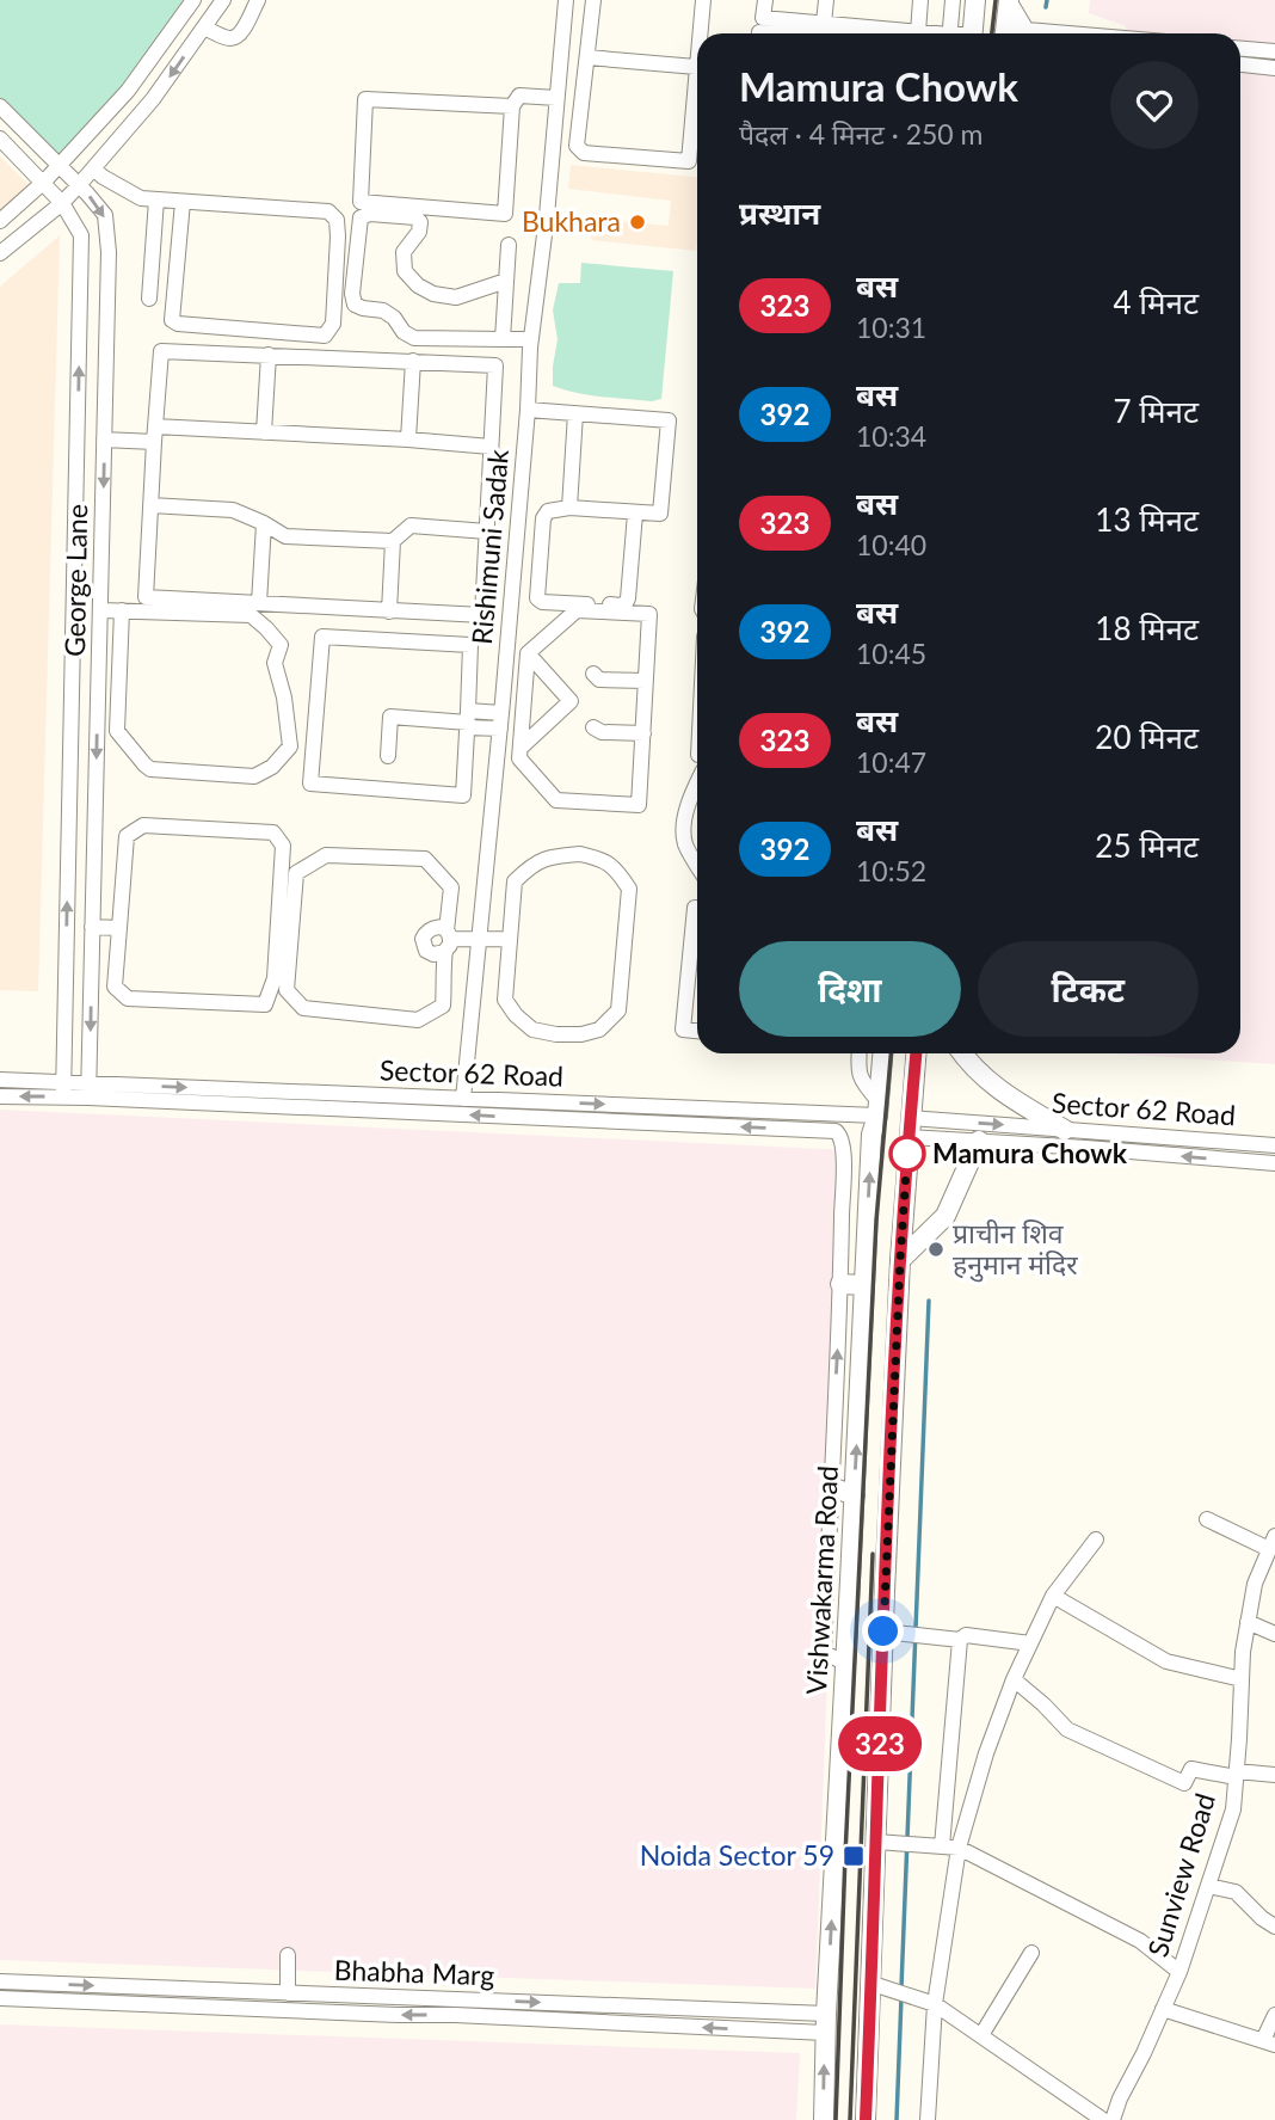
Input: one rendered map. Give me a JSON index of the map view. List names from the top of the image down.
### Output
{
  "streets": {
    "main road": ["Vishwakarma Road"],
    "street": [
      "Rishimuni Sadak",
      "George Lane",
      "Sector 62 Road",
      "Sunview Road",
      "Bhabha Marg"
    ]
  },
  "crossings": [
    ["Rishimuni Sadak", "Sector 62 Road"],
    ["George Lane", "Sector 62 Road"],
    ["Sector 62 Road", "Vishwakarma Road"],
    ["Vishwakarma Road", "Bhabha Marg"]
  ],
  "places": {
    "other": ["Bukhara", "Mamura Chowk", "प्राचीन शिव हनुमान मंदिर"],
    "transit": ["Noida Sector 59"]
  },
  "lines": ["bus line 323"],
  "page": {
    "on_map": "323",
    "heading": [
      ["Mamura Chowk", "पैदल · 4 मिनट · 250 m"],
      "प्रस्थान"
    ],
    "list": [
      {
        "mark": "323",
        "name": "बस",
        "note": "10:31",
        "value": "4 मिनट"
      },
      {
        "mark": "392",
        "name": "बस",
        "note": "10:34",
        "value": "7 मिनट"
      },
      {
        "mark": "323",
        "name": "बस",
        "note": "10:40",
        "value": "13 मिनट"
      },
      {
        "mark": "392",
        "name": "बस",
        "note": "10:45",
        "value": "18 मिनट"
      },
      {
        "mark": "323",
        "name": "बस",
        "note": "10:47",
        "value": "20 मिनट"
      },
      {
        "mark": "392",
        "name": "बस",
        "note": "10:52",
        "value": "25 मिनट"
      }
    ],
    "buttons": ["दिशा", "टिकट"]
  }
}
